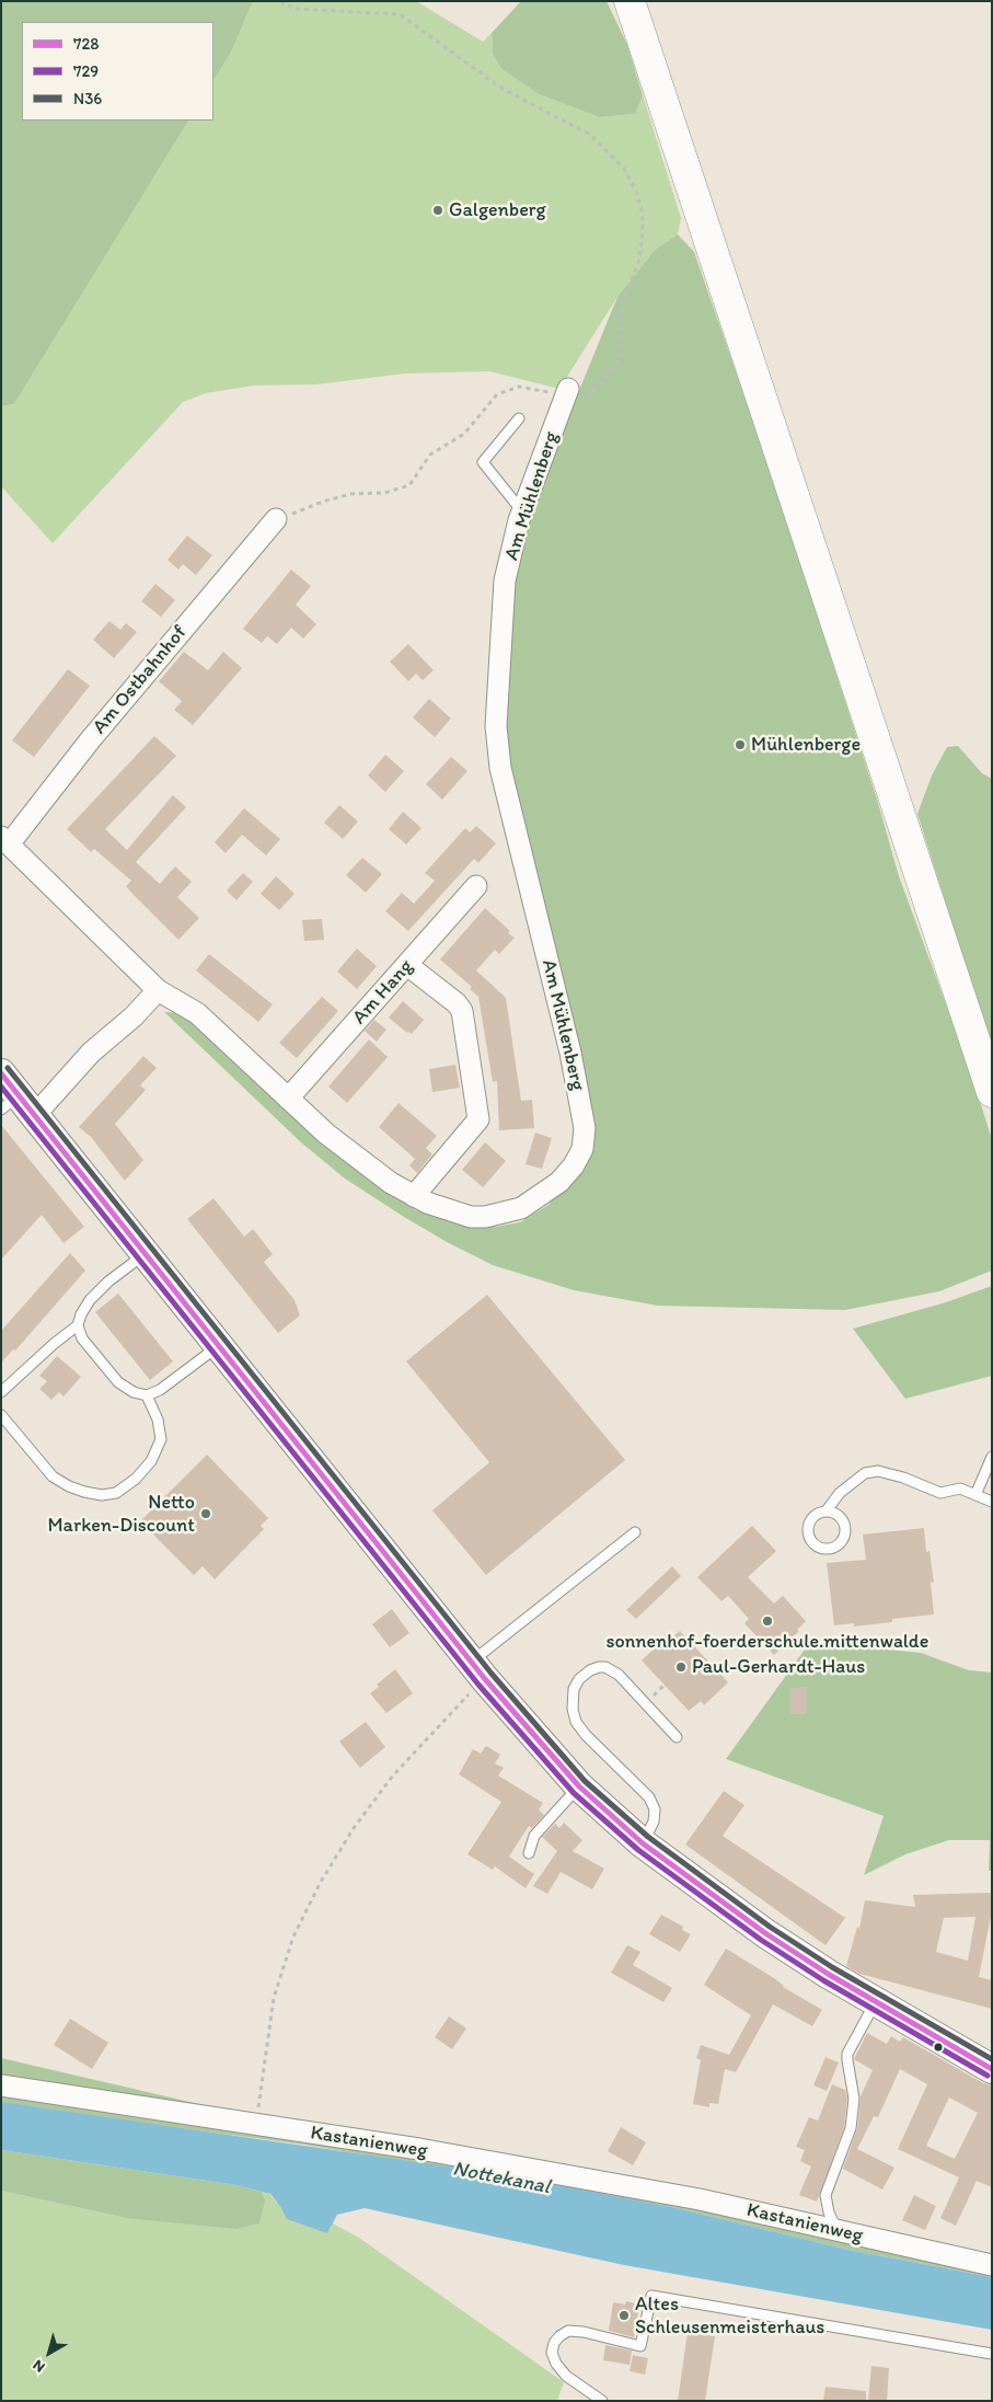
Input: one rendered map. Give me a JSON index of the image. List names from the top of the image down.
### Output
{
  "streets": {
    "street": [
      "Am Mühlenberg",
      "Am Ostbahnhof",
      "Am Hang",
      "Kastanienweg"
    ]
  },
  "crossings": [
    ["Am Mühlenberg", "Am Ostbahnhof"],
    ["Am Mühlenberg", "Am Hang"]
  ],
  "water": ["Nottekanal"],
  "places": [
    "Galgenberg",
    "Mühlenberge",
    "Netto Marken-Discount",
    "sonnenhof-foerderschule.mittenwalde",
    "Paul-Gerhardt-Haus",
    "Altes Schleusenmeisterhaus"
  ],
  "lines": ["transit line N36", "transit line 728", "transit line 729"],
  "legend": ["728", "729", "N36"],
  "north": "bottom left"
}
